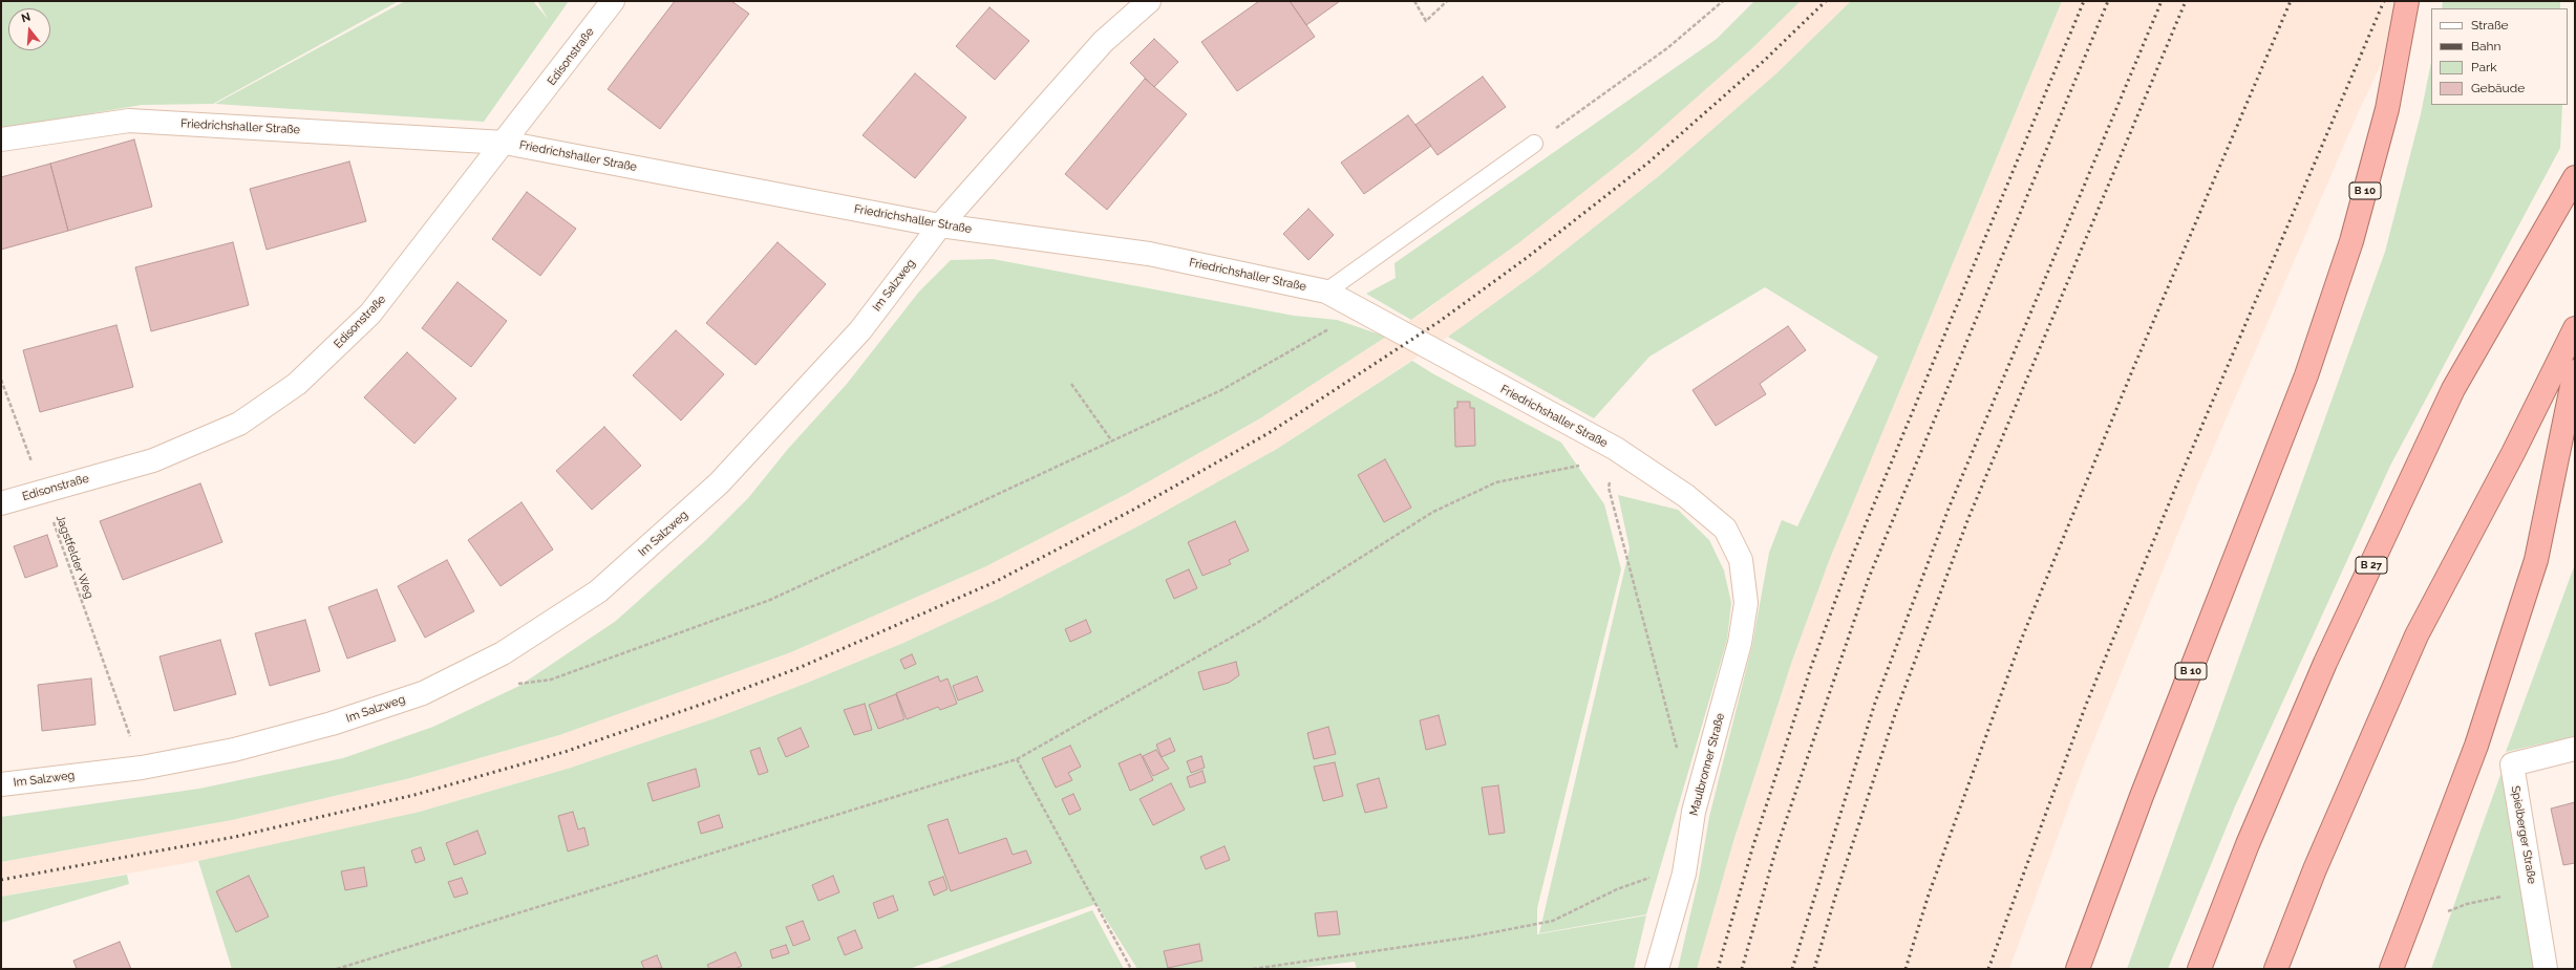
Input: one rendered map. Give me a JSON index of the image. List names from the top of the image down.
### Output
{
  "streets": {
    "highway": ["B 10", "B 27"],
    "street": [
      "Edisonstraße",
      "Friedrichshaller Straße",
      "Im Salzweg",
      "Maulbronner Straße",
      "Spielberger Straße"
    ],
    "path": ["Jagstfelder Weg"]
  },
  "crossings": [
    ["Edisonstraße", "Friedrichshaller Straße"],
    ["Edisonstraße", "Jagstfelder Weg"],
    ["Friedrichshaller Straße", "Im Salzweg"],
    ["Friedrichshaller Straße", "Maulbronner Straße"]
  ],
  "legend": [
    "Straße",
    "Bahn",
    "Park",
    "Gebäude"
  ],
  "north": "top"
}
